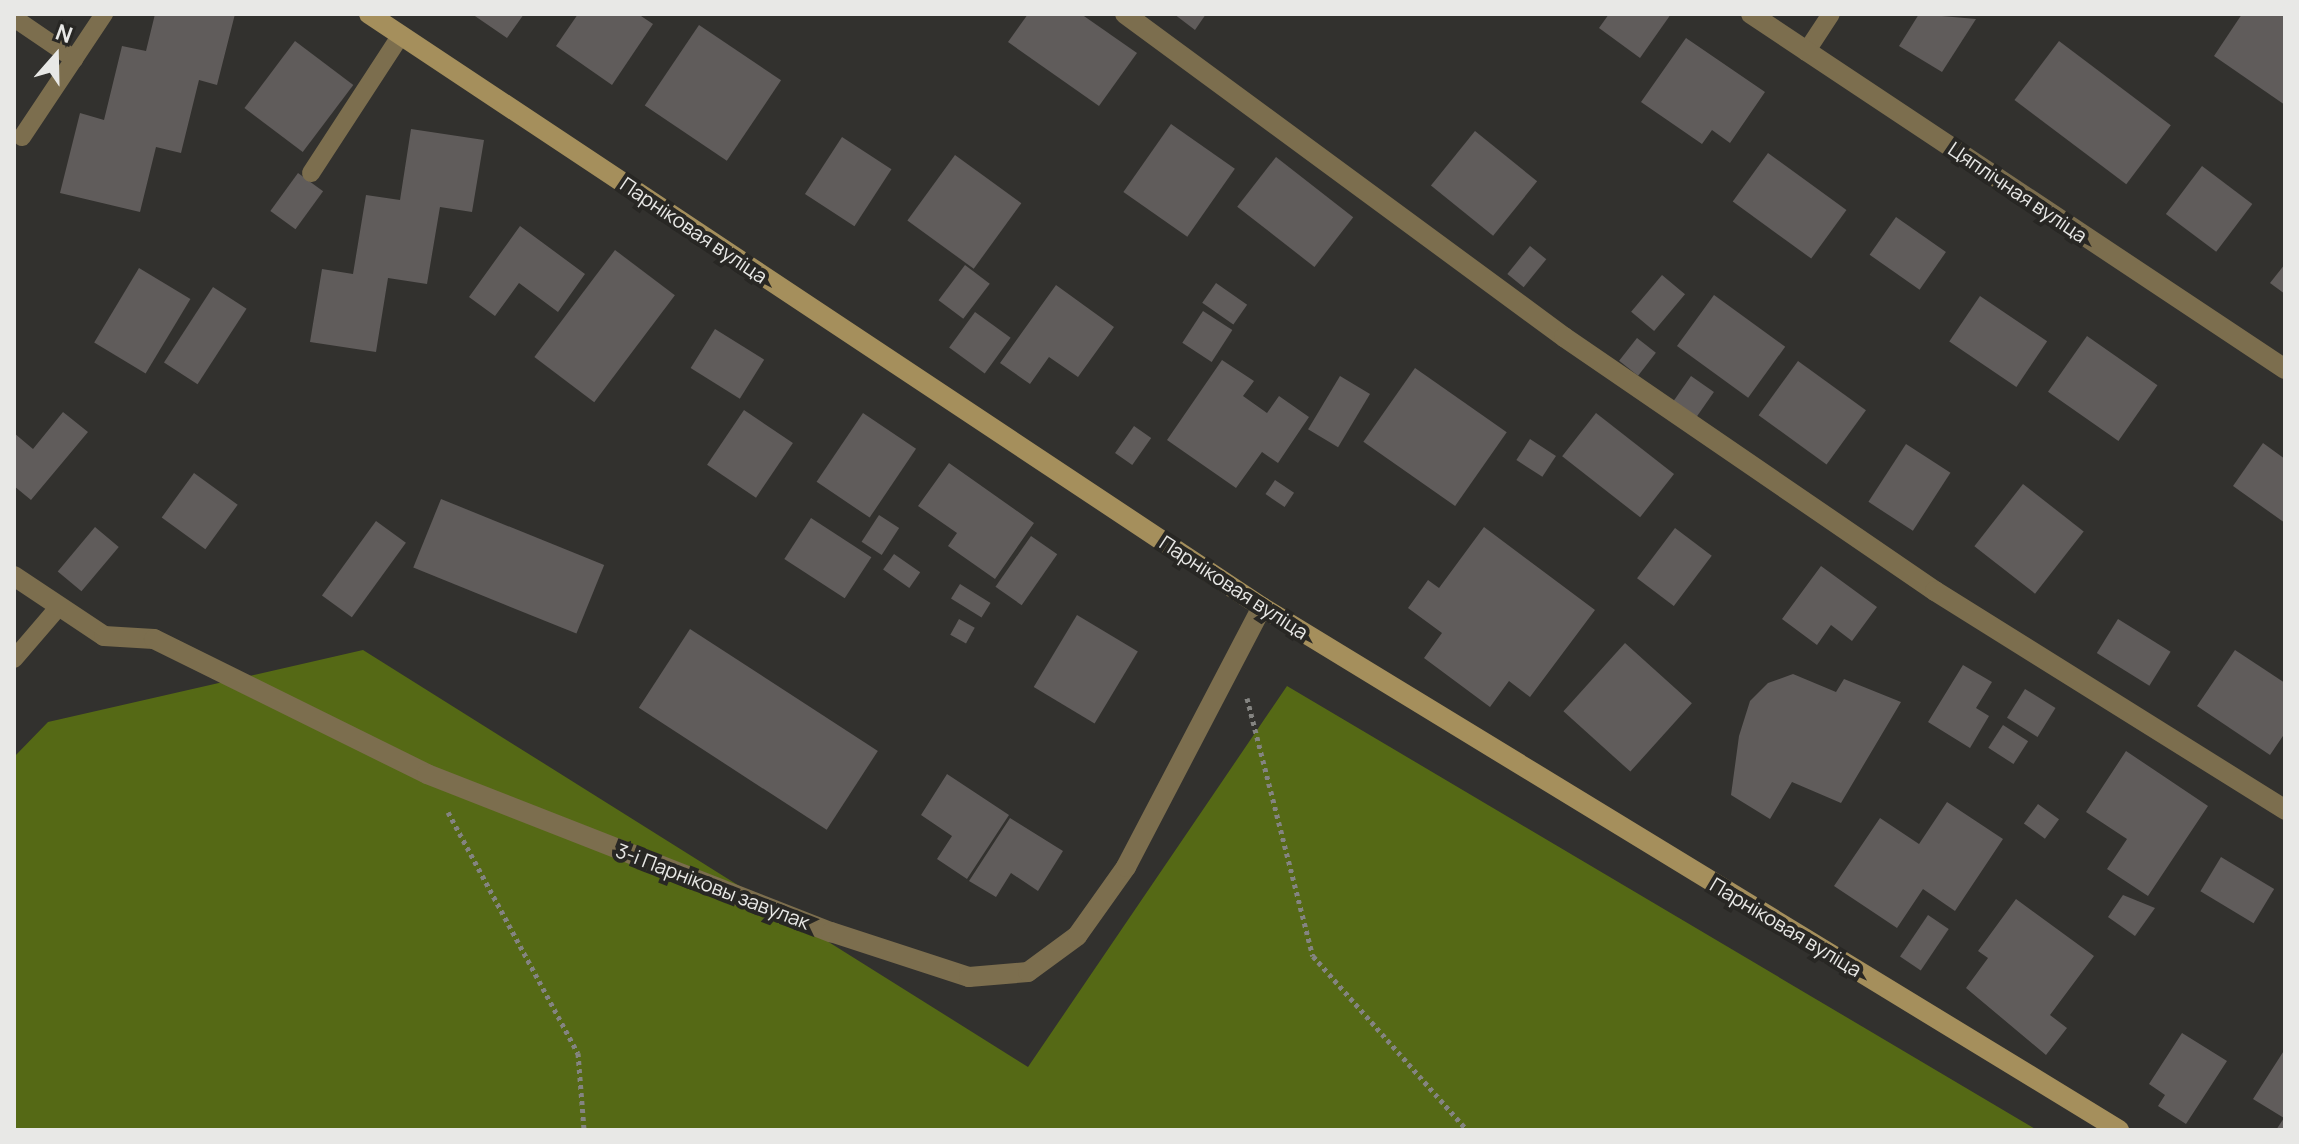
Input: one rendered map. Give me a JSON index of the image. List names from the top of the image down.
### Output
{
  "streets": {
    "street": ["Цяплічная вуліца", "Парніковая вуліца", "3-і Парніковы завулак"]
  },
  "crossings": [
    ["Парніковая вуліца", "3-і Парніковы завулак"]
  ],
  "north": "top"
}
